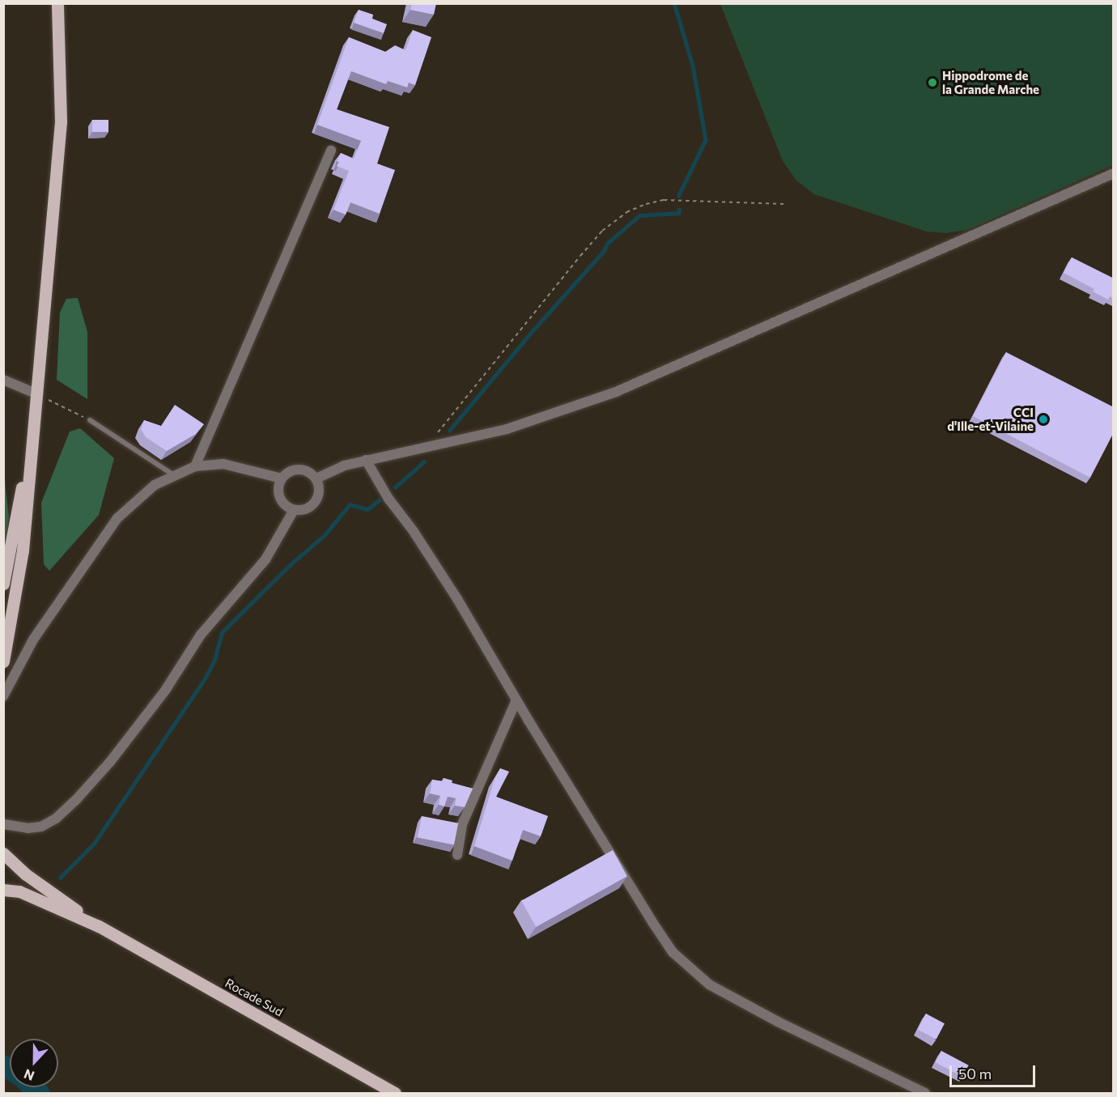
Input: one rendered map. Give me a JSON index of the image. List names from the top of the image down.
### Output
{
  "streets": {
    "main road": ["Rocade Sud"]
  },
  "places": ["Hippodrome de la Grande Marche", "CCI d'Ille-et-Vilaine"],
  "scale_bar": "50 m",
  "north": "bottom"
}
